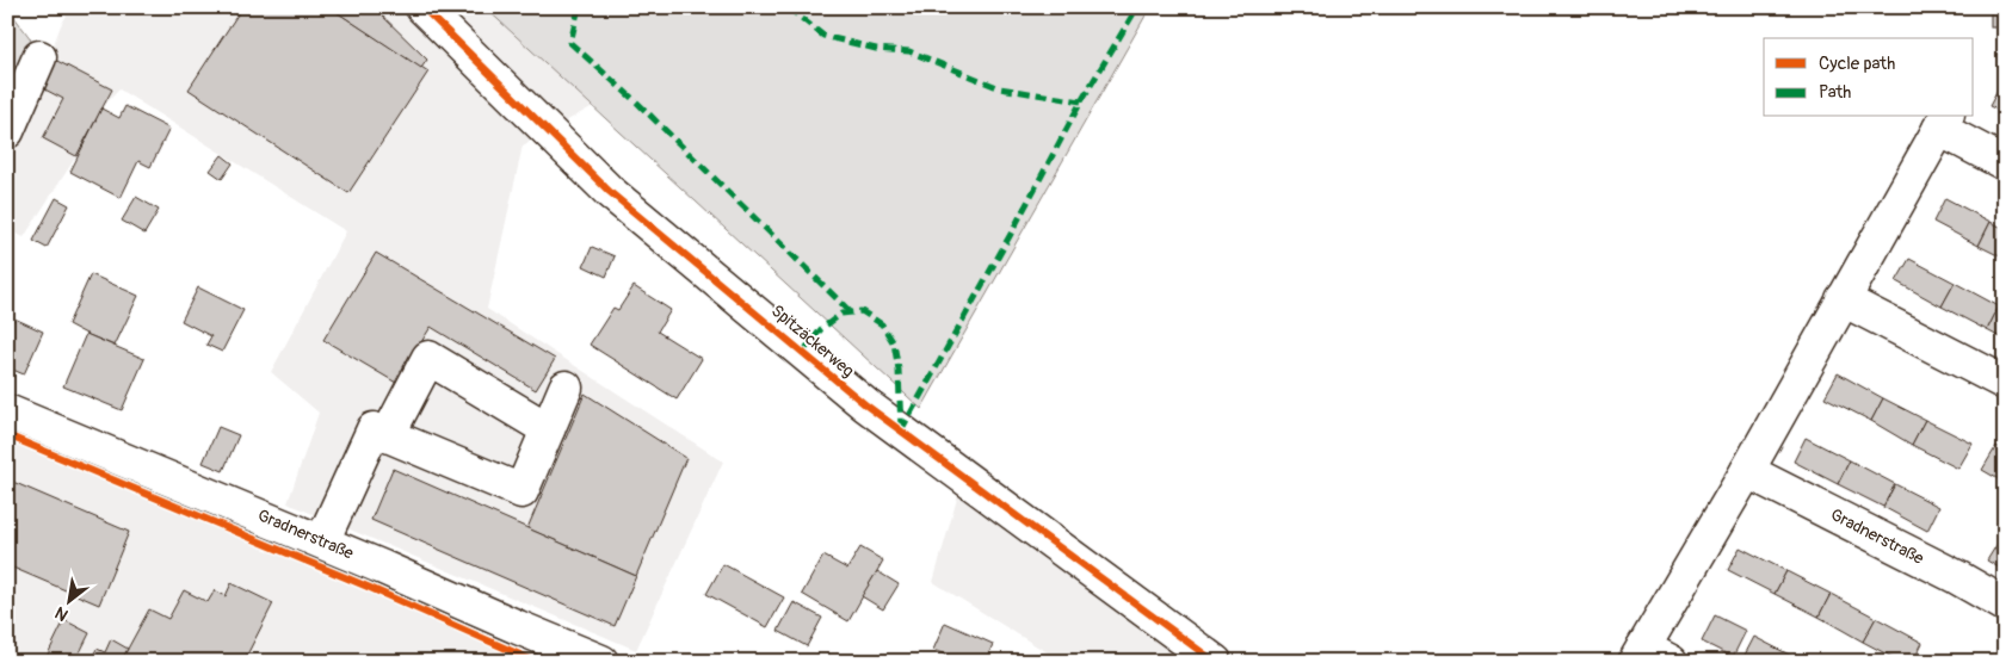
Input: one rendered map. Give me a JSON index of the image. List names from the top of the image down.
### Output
{
  "streets": {
    "street": ["Spitzäckerweg", "Gradnerstraße"]
  },
  "legend": ["Cycle path", "Path"],
  "north": "bottom left"
}
